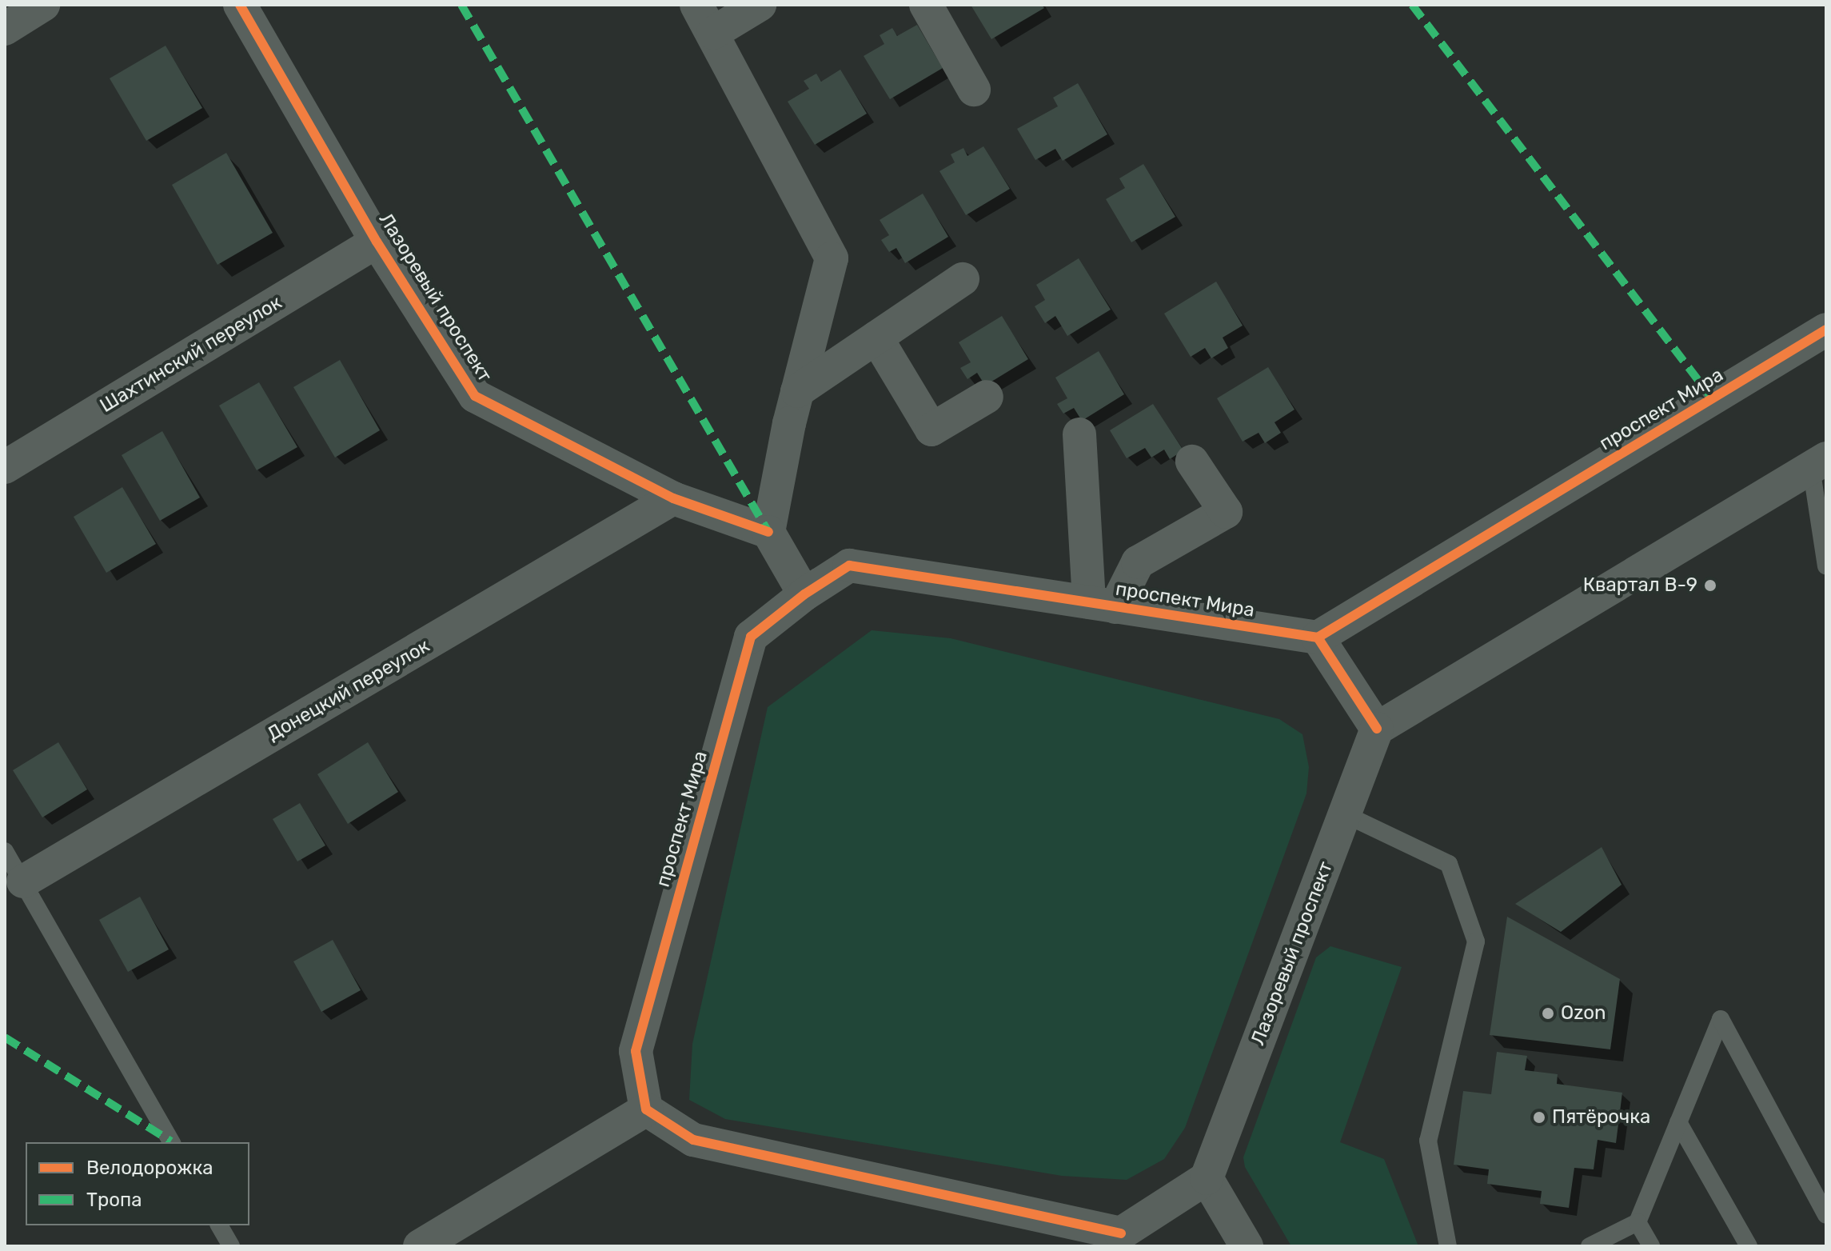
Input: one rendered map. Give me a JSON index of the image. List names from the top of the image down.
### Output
{
  "streets": {
    "street": [
      "Лазоревый проспект",
      "Шахтинский переулок",
      "проспект Мира",
      "Донецкий переулок"
    ]
  },
  "crossings": [
    ["Лазоревый проспект", "Шахтинский переулок"],
    ["Лазоревый проспект", "Донецкий переулок"]
  ],
  "places": ["Квартал В-9", "Ozon", "Пятёрочка"],
  "legend": ["Велодорожка", "Тропа"]
}
